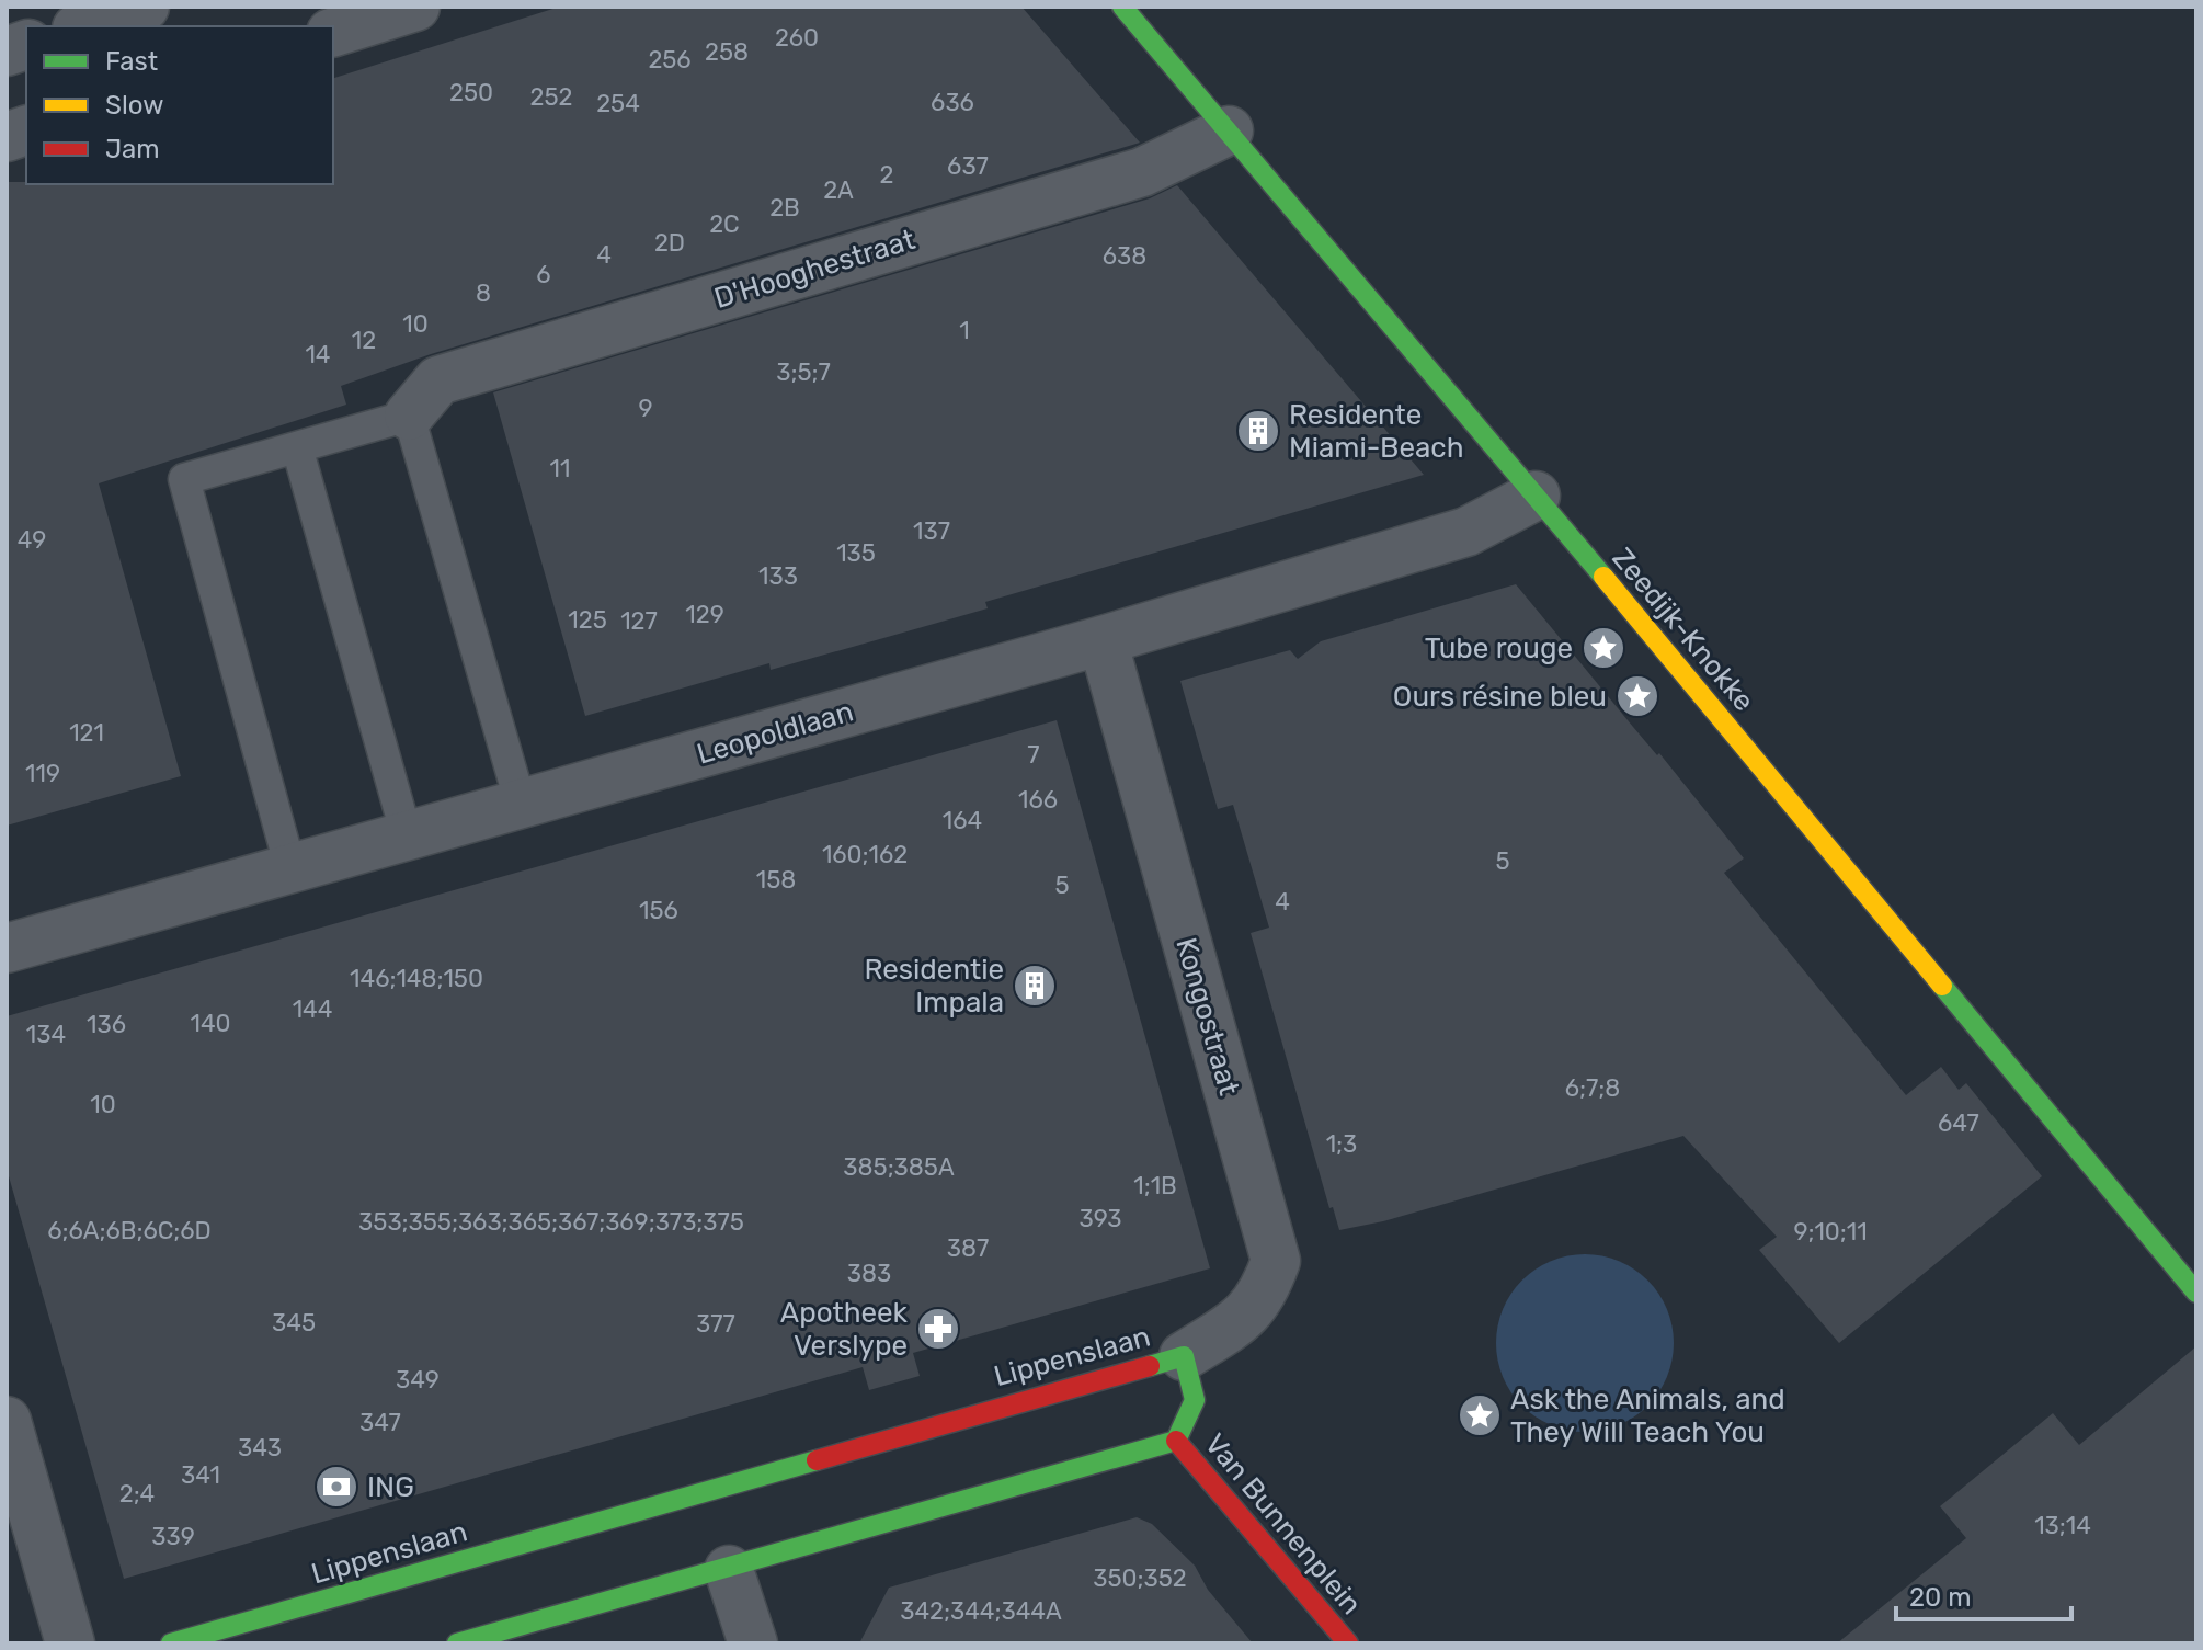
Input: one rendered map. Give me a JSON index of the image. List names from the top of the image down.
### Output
{
  "streets": {
    "street": [
      "D'Hooghestraat",
      "Zeedijk-Knokke",
      "Leopoldlaan",
      "Kongostraat",
      "Lippenslaan",
      "Van Bunnenplein"
    ]
  },
  "crossings": [
    ["D'Hooghestraat", "Zeedijk-Knokke"],
    ["Zeedijk-Knokke", "Leopoldlaan"],
    ["Leopoldlaan", "Kongostraat"],
    ["Kongostraat", "Lippenslaan"],
    ["Lippenslaan", "Van Bunnenplein"]
  ],
  "places": {
    "building": ["Residente Miami-Beach", "Residentie Impala"],
    "place": ["Tube rouge", "Ours résine bleu", "Ask the Animals, and They Will Teach You"],
    "pharmacy": ["Apotheek Verslype"],
    "bank": ["ING"]
  },
  "house_numbers": [
    "260",
    "258",
    "256",
    "250",
    "252",
    "636",
    "254",
    "637",
    "2",
    "2A",
    "2B",
    "2C",
    "2D",
    "4",
    "638",
    "6",
    "8",
    "10",
    "1",
    "12",
    "14",
    "3;5;7",
    "9",
    "11",
    "137",
    "49",
    "135",
    "133",
    "129",
    "125",
    "127",
    "121",
    "7",
    "119",
    "166",
    "164",
    "160;162",
    "5",
    "158",
    "5",
    "4",
    "156",
    "146;148;150",
    "144",
    "140",
    "136",
    "134",
    "6;7;8",
    "10",
    "647",
    "1;3",
    "385;385A",
    "1;1B",
    "393",
    "353;355;363;365;367;369;373;375",
    "6;6A;6B;6C;6D",
    "9;10;11",
    "387",
    "383",
    "345",
    "377",
    "349",
    "347",
    "343",
    "341",
    "2;4",
    "13;14",
    "339",
    "350;352",
    "342;344;344A"
  ],
  "legend": ["Fast", "Slow", "Jam"],
  "scale_bar": "20 m"
}
